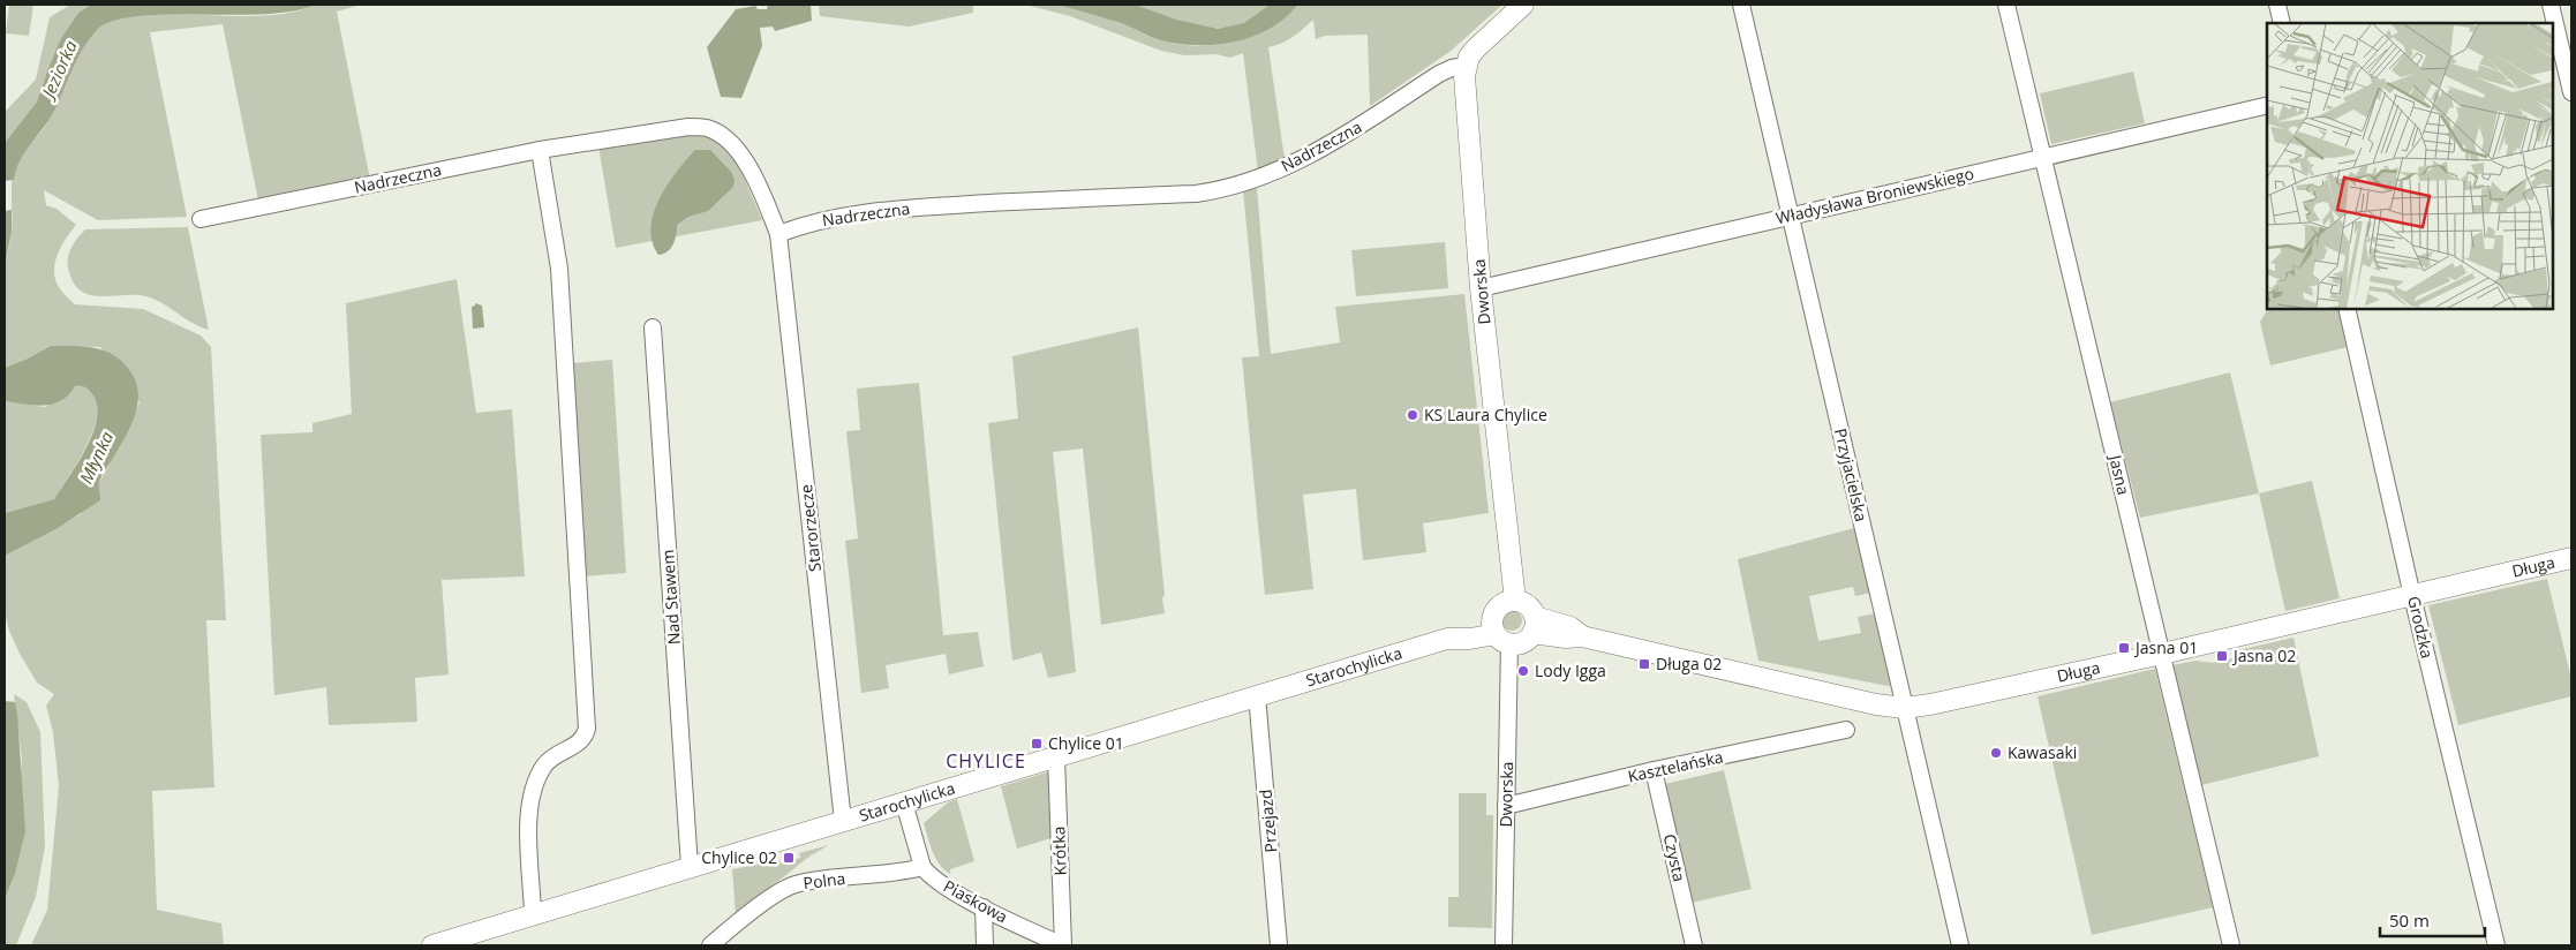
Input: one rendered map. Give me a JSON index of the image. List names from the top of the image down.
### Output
{
  "streets": {
    "street": [
      "Nadrzeczna",
      "Władysława Broniewskiego",
      "Dworska",
      "Przyjacielska",
      "Jasna",
      "Starorzecze",
      "Długa",
      "Nad Stawem",
      "Grodzka",
      "Starochylicka",
      "Kasztelańska",
      "Przejazd",
      "Krótka",
      "Czysta",
      "Polna",
      "Piaskowa"
    ]
  },
  "crossings": [
    ["Nadrzeczna", "Dworska"],
    ["Nadrzeczna", "Starorzecze"],
    ["Władysława Broniewskiego", "Dworska"],
    ["Władysława Broniewskiego", "Przyjacielska"],
    ["Władysława Broniewskiego", "Jasna"],
    ["Dworska", "Długa"],
    ["Dworska", "Starochylicka"],
    ["Dworska", "Kasztelańska"],
    ["Przyjacielska", "Długa"],
    ["Jasna", "Długa"],
    ["Starorzecze", "Starochylicka"],
    ["Długa", "Grodzka"],
    ["Długa", "Starochylicka"],
    ["Nad Stawem", "Starochylicka"],
    ["Starochylicka", "Przejazd"],
    ["Starochylicka", "Krótka"],
    ["Kasztelańska", "Czysta"],
    ["Krótka", "Piaskowa"],
    ["Polna", "Piaskowa"]
  ],
  "districts": ["CHYLICE"],
  "water": ["Jeziorka", "Młynka"],
  "places": {
    "other": ["KS Laura Chylice", "Lody Igga", "Kawasaki"],
    "transit": [
      "Jasna 01",
      "Jasna 02",
      "Długa 02",
      "Chylice 01",
      "Chylice 02"
    ]
  },
  "scale_bar": "50 m"
}
